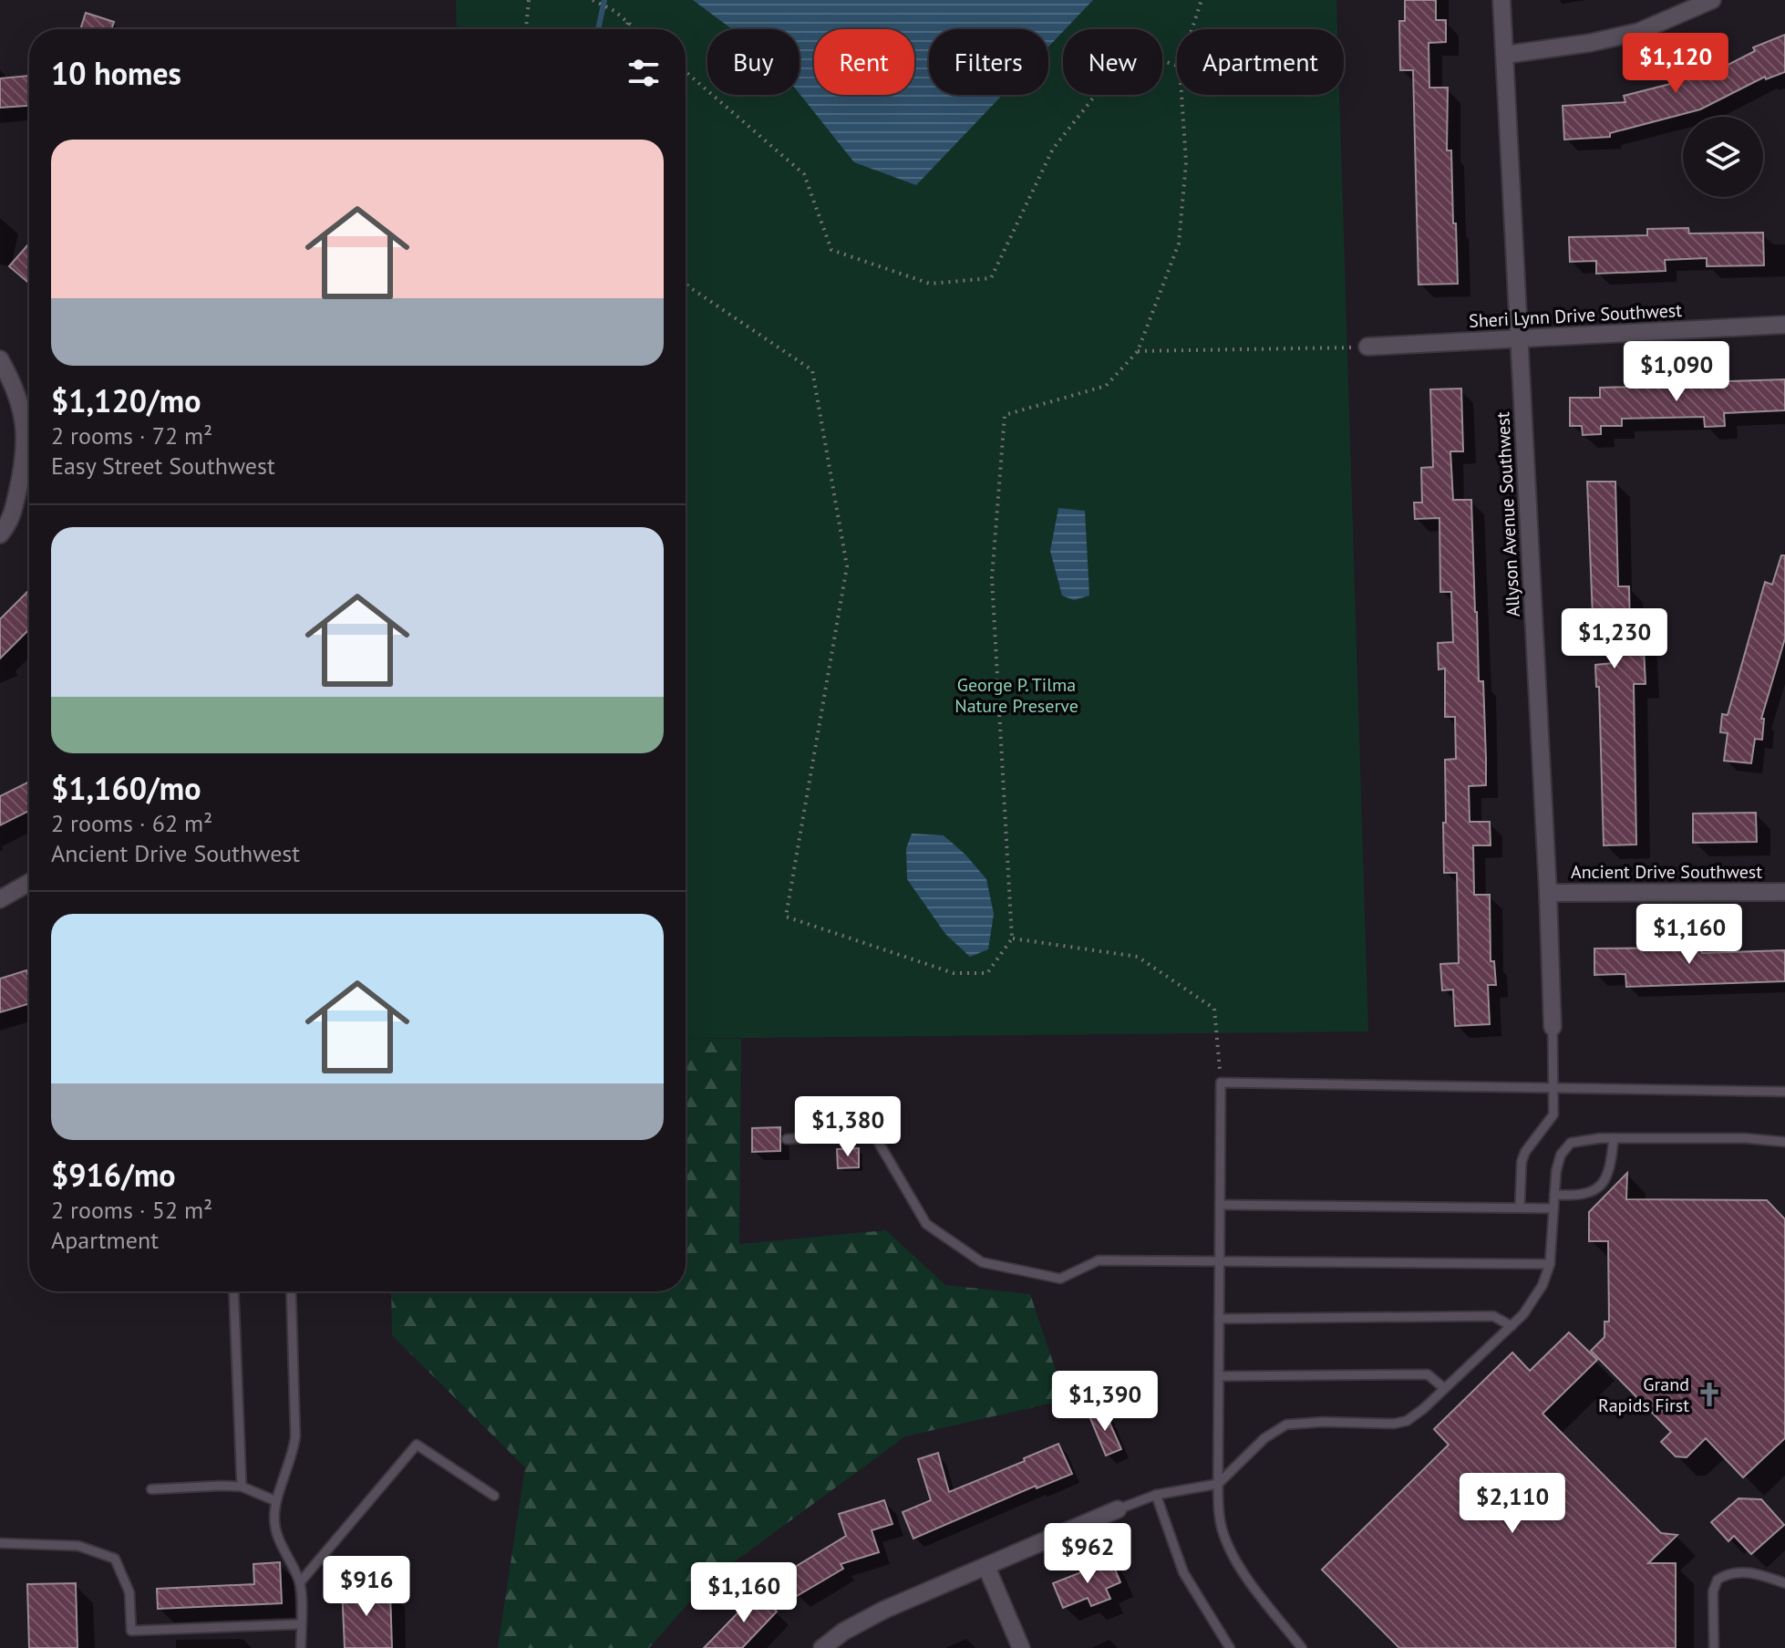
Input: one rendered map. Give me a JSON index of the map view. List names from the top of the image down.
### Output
{
  "streets": {
    "street": ["Sheri Lynn Drive Southwest", "Allyson Avenue Southwest", "Ancient Drive Southwest"]
  },
  "crossings": [
    ["Sheri Lynn Drive Southwest", "Allyson Avenue Southwest"],
    ["Allyson Avenue Southwest", "Ancient Drive Southwest"]
  ],
  "parks": ["George P. Tilma Nature Preserve"],
  "places": {
    "church": ["Grand Rapids First"]
  },
  "page": {
    "chip": [
      "Buy",
      "Rent",
      "Filters",
      "New",
      "Apartment"
    ],
    "heading": "10 homes",
    "price": [
      "$1,120",
      "$1,090",
      "$1,230",
      "$1,160",
      "$1,380",
      "$1,390",
      "$2,110",
      "$962",
      "$916",
      "$1,160"
    ],
    "list": [
      {
        "name": "$1,120/mo",
        "note": "2 rooms · 72 m² · Easy Street Southwest"
      },
      {
        "name": "$1,160/mo",
        "note": "2 rooms · 62 m² · Ancient Drive Southwest"
      },
      {
        "name": "$916/mo",
        "note": "2 rooms · 52 m² · Apartment"
      }
    ]
  }
}
